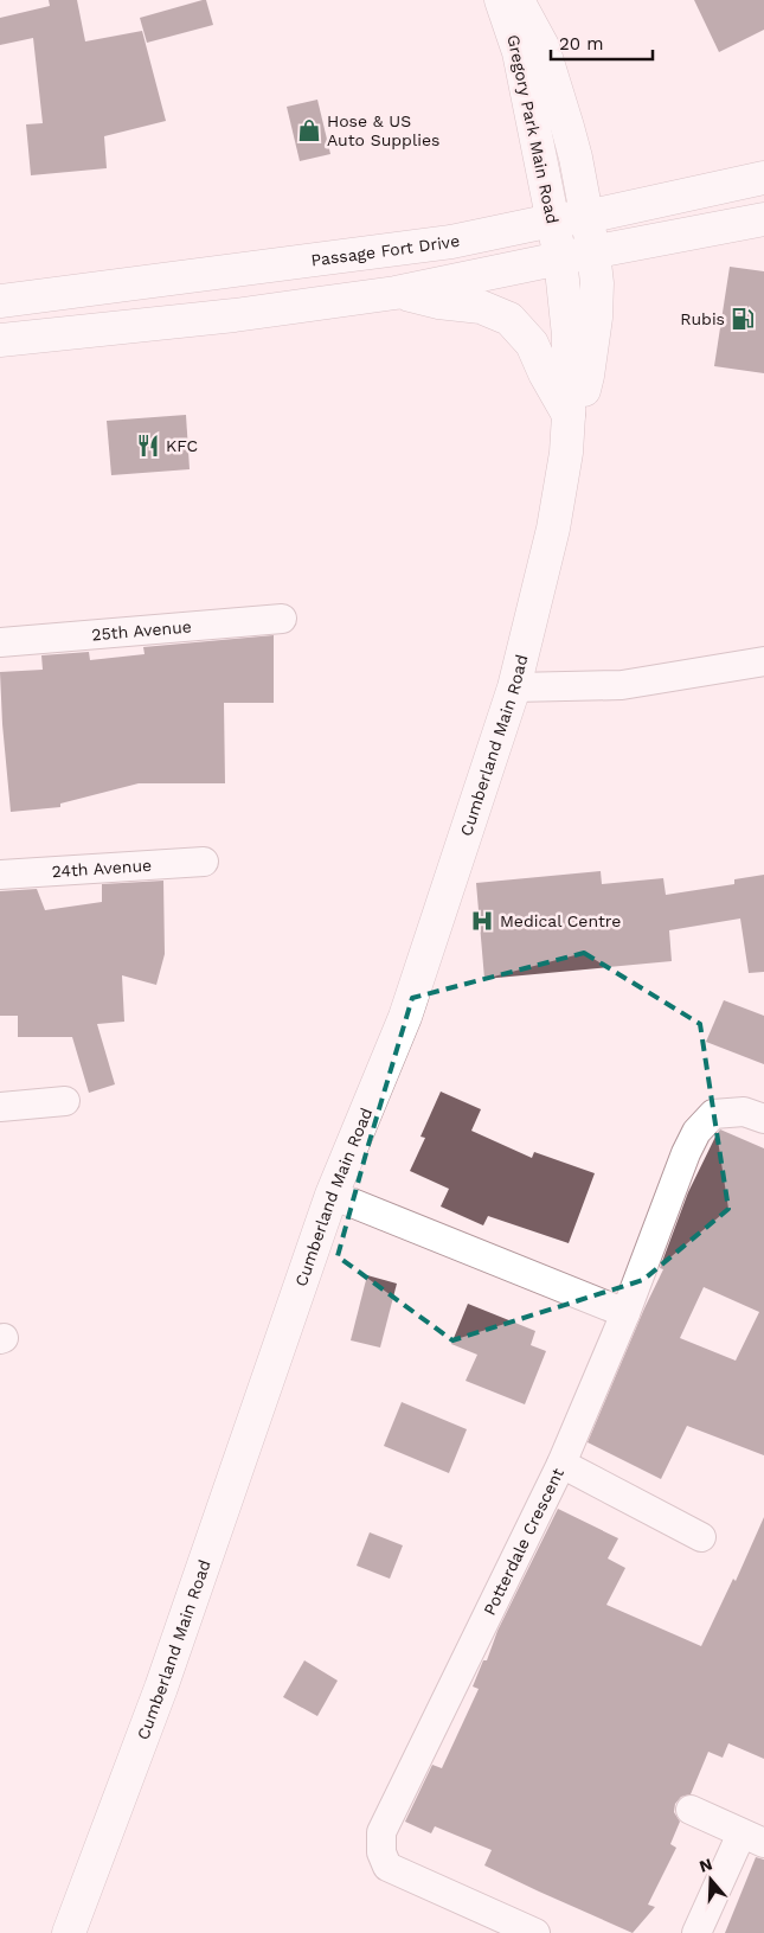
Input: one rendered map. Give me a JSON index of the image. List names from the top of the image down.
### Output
{
  "streets": {
    "street": [
      "Gregory Park Main Road",
      "Passage Fort Drive",
      "25th Avenue",
      "Cumberland Main Road",
      "24th Avenue",
      "Potterdale Crescent"
    ]
  },
  "crossings": [
    ["Gregory Park Main Road", "Passage Fort Drive"],
    ["Gregory Park Main Road", "Cumberland Main Road"],
    ["Passage Fort Drive", "Cumberland Main Road"]
  ],
  "places": {
    "shop": ["Hose & US Auto Supplies"],
    "fuel station": ["Rubis"],
    "restaurant": ["KFC"],
    "hospital": ["Medical Centre"]
  },
  "scale_bar": "20 m",
  "north": "top"
}
